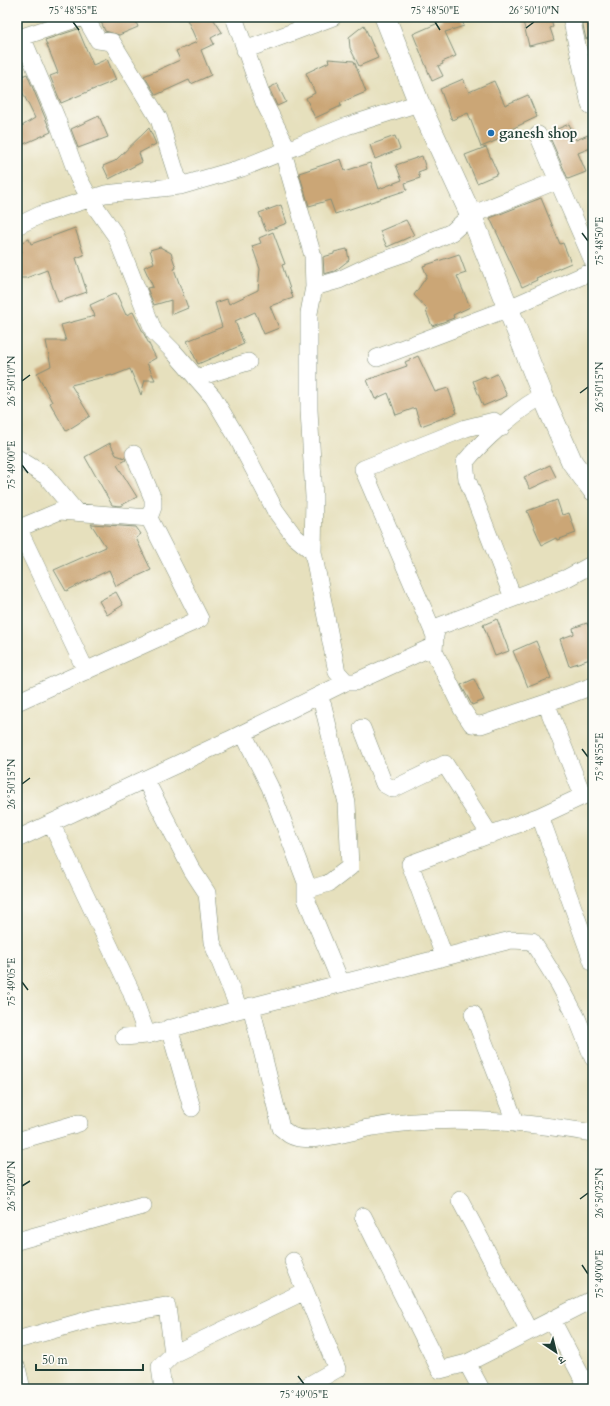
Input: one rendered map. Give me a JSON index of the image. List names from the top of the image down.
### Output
{
  "places": ["ganesh shop"],
  "scale_bar": "50 m",
  "north": "bottom right",
  "coordinates": [
    "75°48'55\"E",
    "75°48'50\"E",
    "26°50'10\"N",
    "26°50'15\"N",
    "75°49'00\"E",
    "75°49'05\"E",
    "26°50'20\"N",
    "26°50'25\"N"
  ]
}
